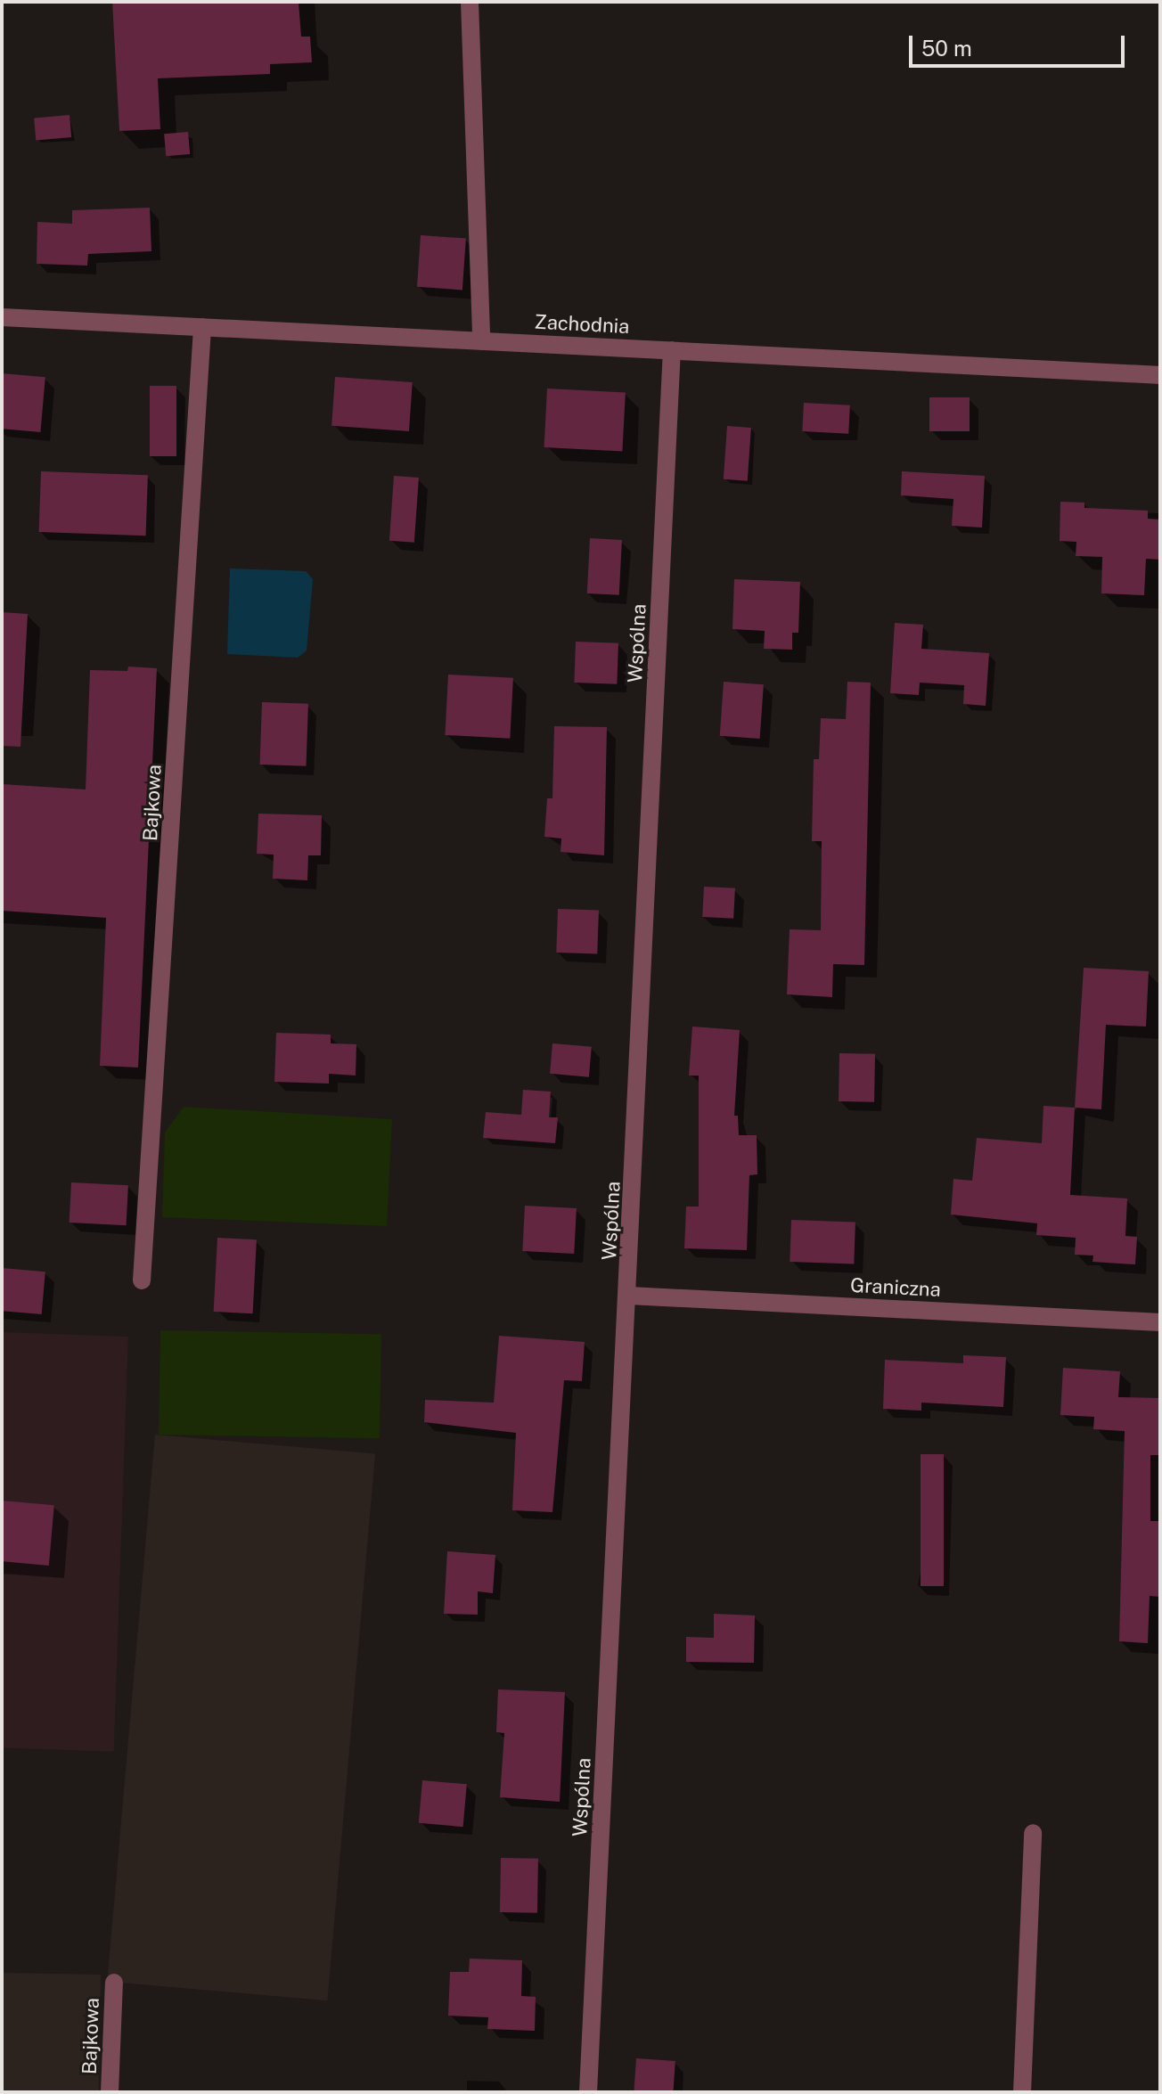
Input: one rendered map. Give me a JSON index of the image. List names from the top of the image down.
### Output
{
  "streets": {
    "street": [
      "Zachodnia",
      "Wspólna",
      "Bajkowa",
      "Graniczna"
    ]
  },
  "crossings": [
    ["Zachodnia", "Wspólna"],
    ["Zachodnia", "Bajkowa"],
    ["Wspólna", "Graniczna"]
  ],
  "scale_bar": "50 m"
}
